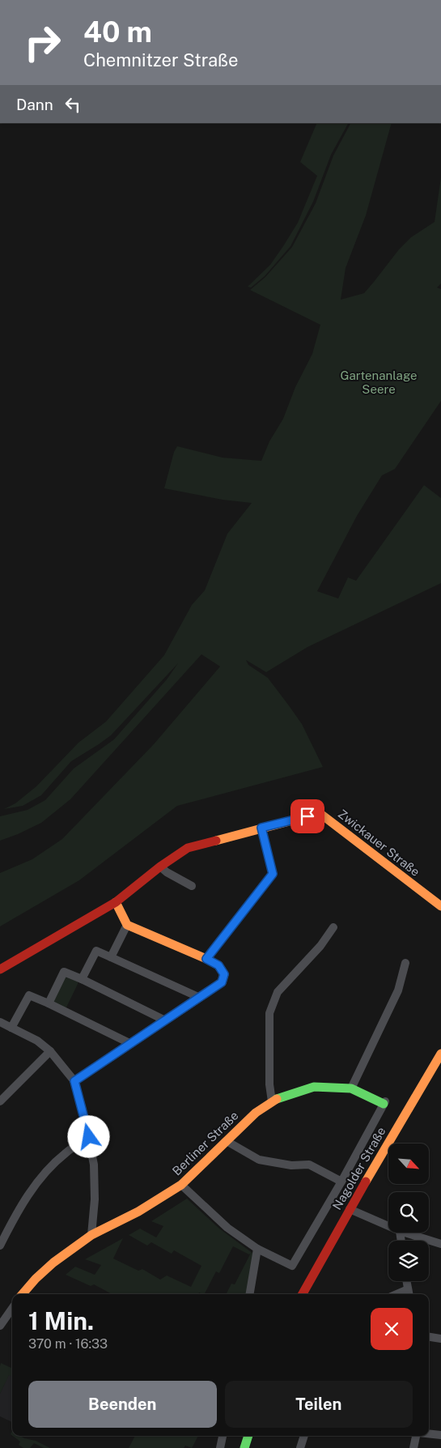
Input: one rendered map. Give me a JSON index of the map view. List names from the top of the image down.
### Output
{
  "streets": {
    "street": ["Zwickauer Straße", "Berliner Straße", "Nagolder Straße"]
  },
  "parks": ["Gartenanlage Seere"],
  "north": "bottom right",
  "page": {
    "turn": ["40 m", "Chemnitzer Straße"],
    "then": "Dann",
    "heading": ["1 Min.", "370 m · 16:33"],
    "buttons": ["Beenden", "Teilen"]
  }
}
